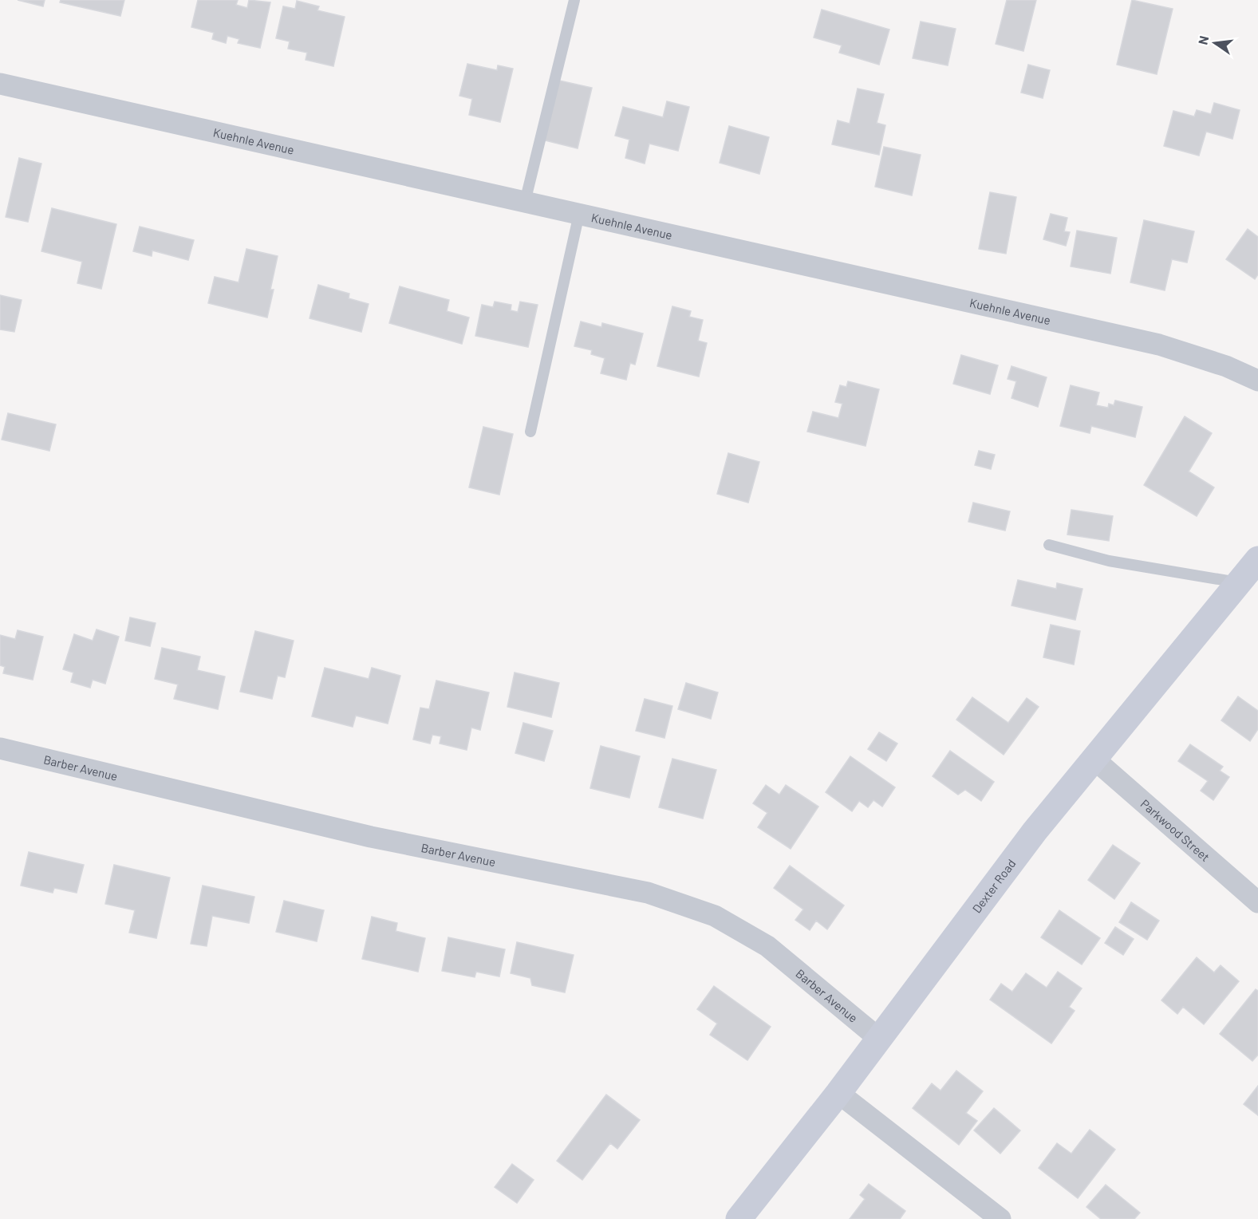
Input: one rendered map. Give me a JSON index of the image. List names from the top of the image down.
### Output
{
  "streets": {
    "main road": ["Dexter Road"],
    "street": ["Kuehnle Avenue", "Barber Avenue", "Parkwood Street"]
  },
  "crossings": [
    ["Barber Avenue", "Dexter Road"],
    ["Parkwood Street", "Dexter Road"]
  ],
  "north": "left"
}
